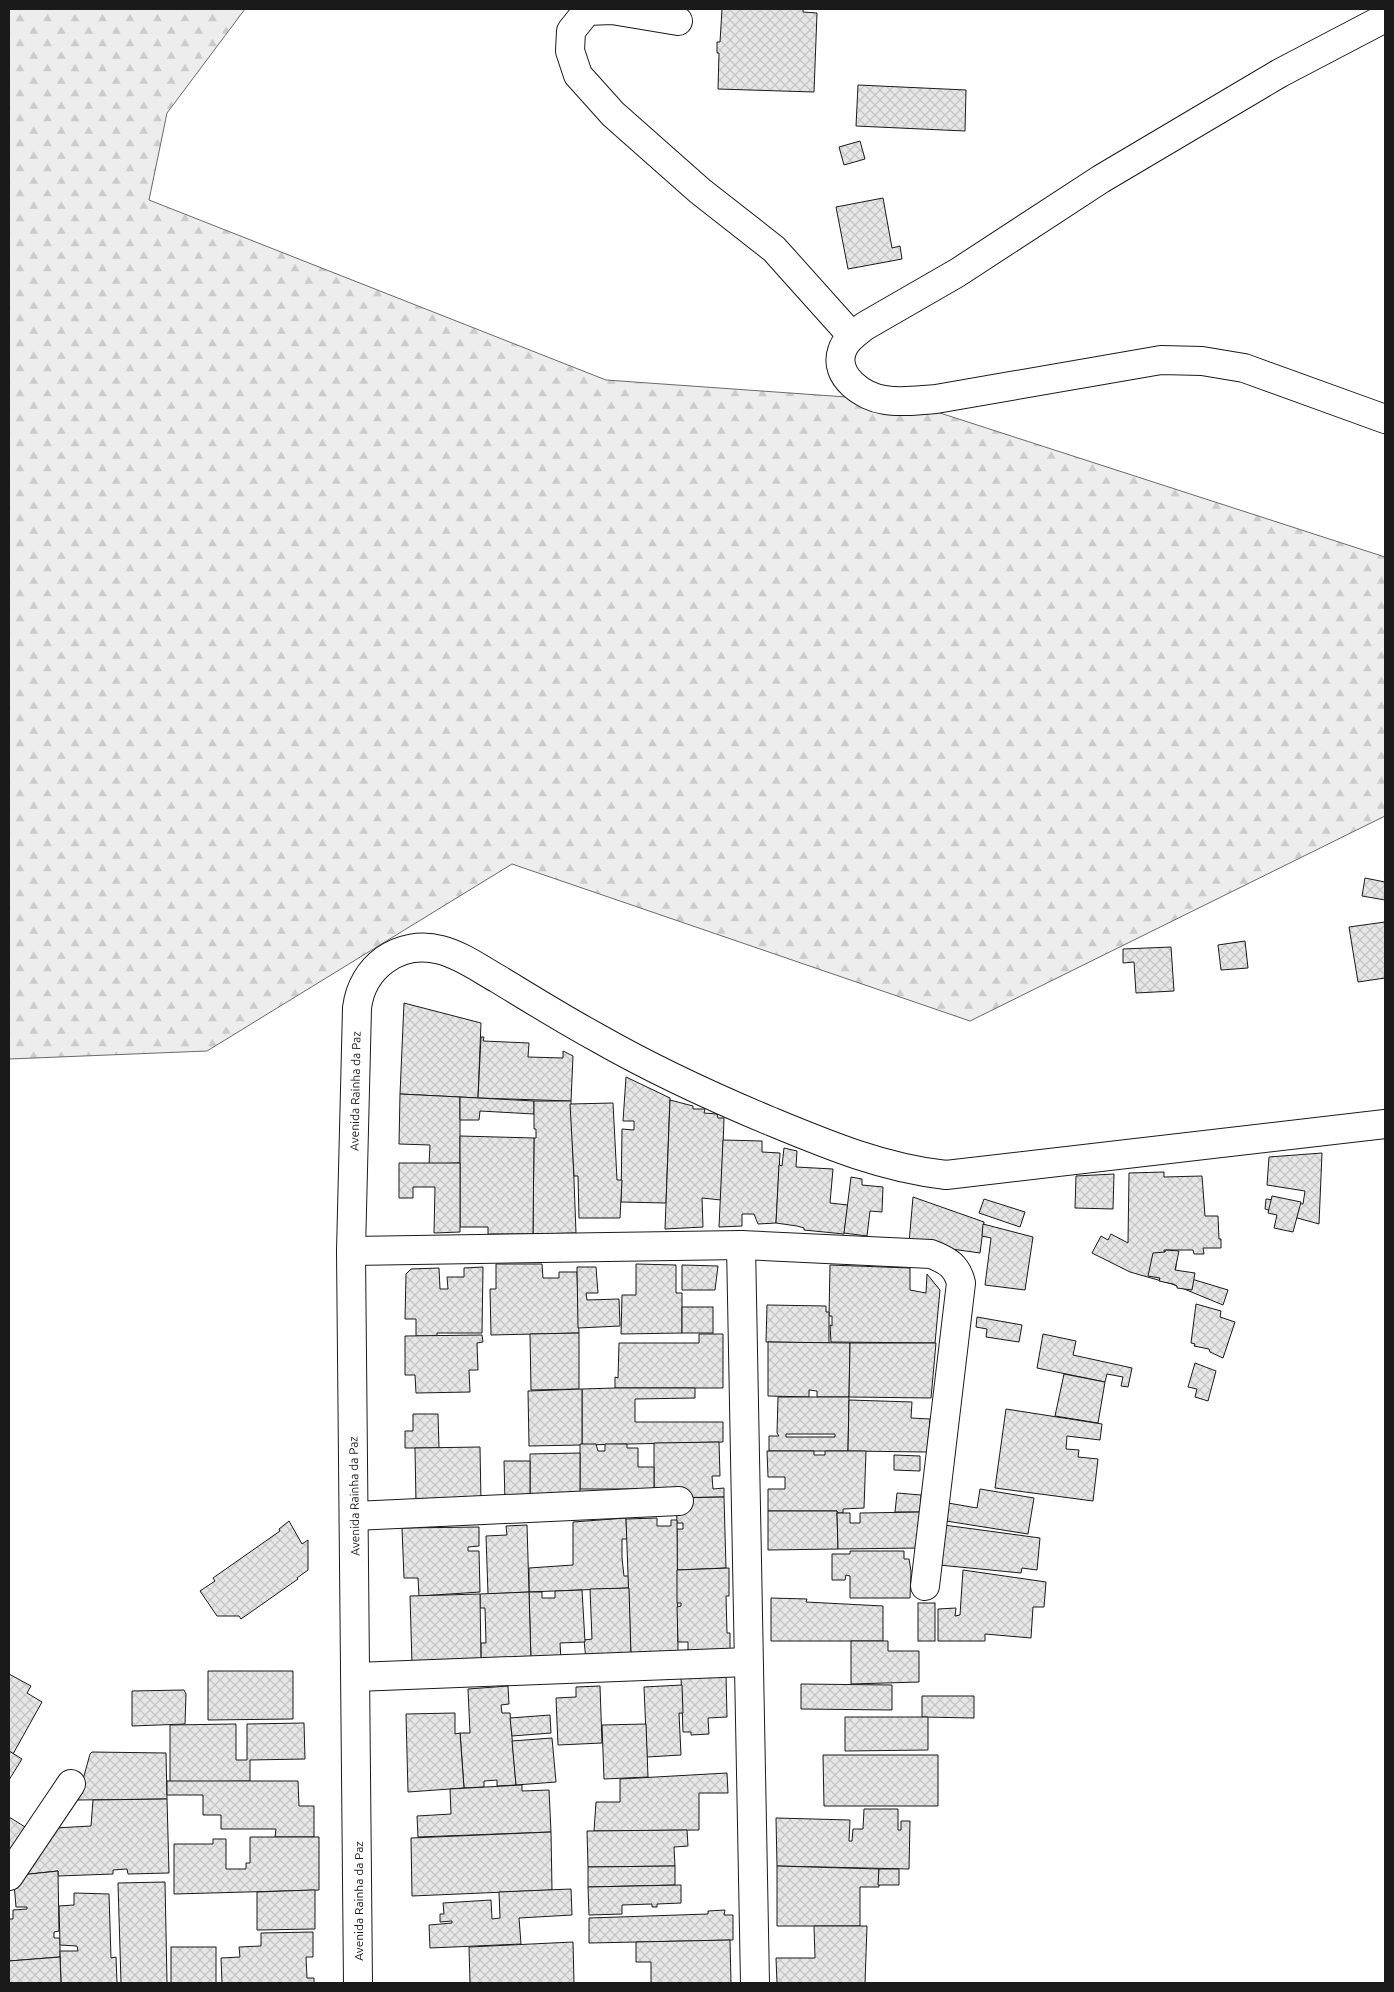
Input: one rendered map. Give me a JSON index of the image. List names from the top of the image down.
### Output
{
  "streets": {
    "street": ["Avenida Rainha da Paz"]
  }
}
